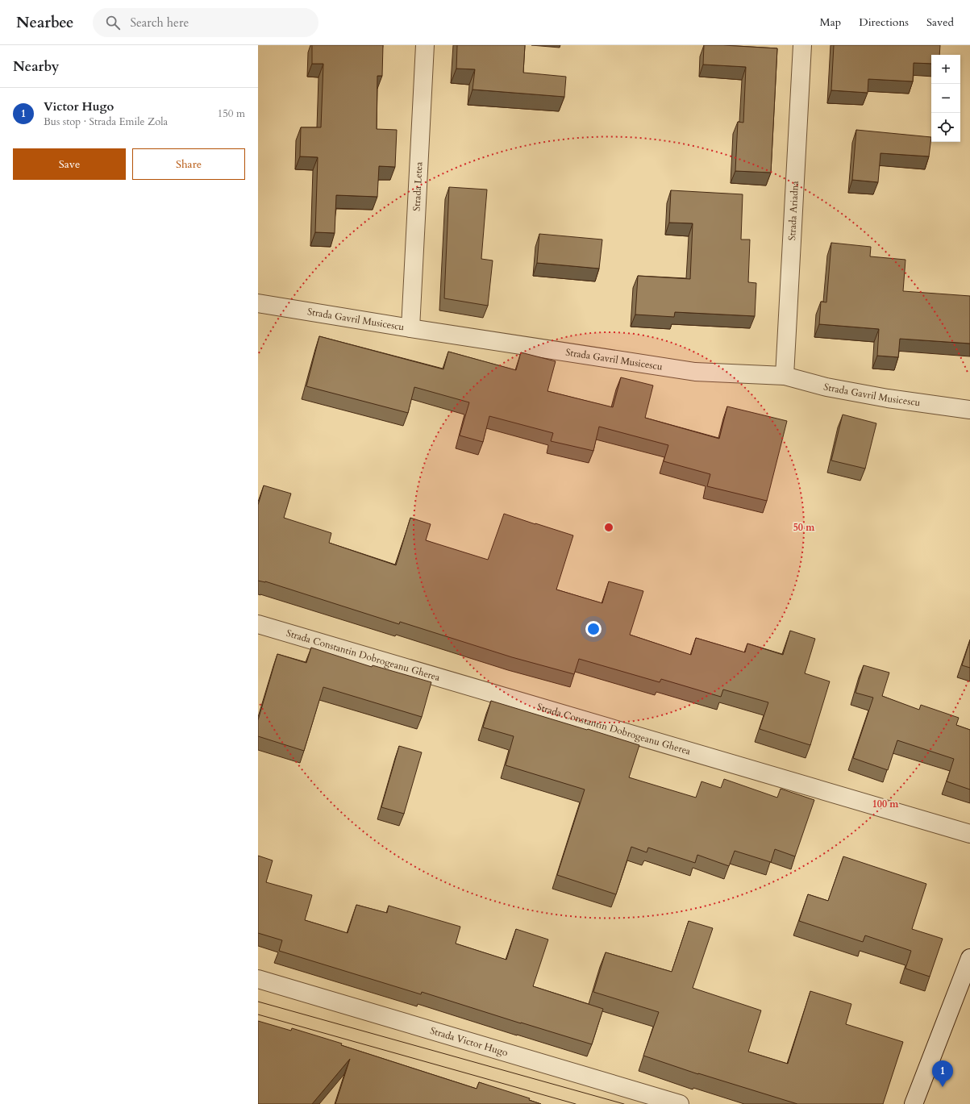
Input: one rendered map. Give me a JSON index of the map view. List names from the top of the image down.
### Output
{
  "streets": {
    "street": [
      "Strada Letea",
      "Strada Ariadna",
      "Strada Gavril Musicescu",
      "Strada Constantin Dobrogeanu Gherea",
      "Strada Victor Hugo"
    ]
  },
  "crossings": [
    ["Strada Letea", "Strada Gavril Musicescu"],
    ["Strada Ariadna", "Strada Gavril Musicescu"]
  ],
  "page": {
    "header": "Nearbee",
    "search": "Search here",
    "nav": ["Map", "Directions", "Saved"],
    "heading": "Nearby",
    "map_buttons": ["+", "−"],
    "list": [
      {
        "mark": "1",
        "name": "Victor Hugo",
        "note": "Bus stop · Strada Emile Zola",
        "value": "150 m"
      }
    ],
    "buttons": ["Save", "Share"],
    "pins": "1"
  },
  "rings": ["50 m", "100 m"]
}
